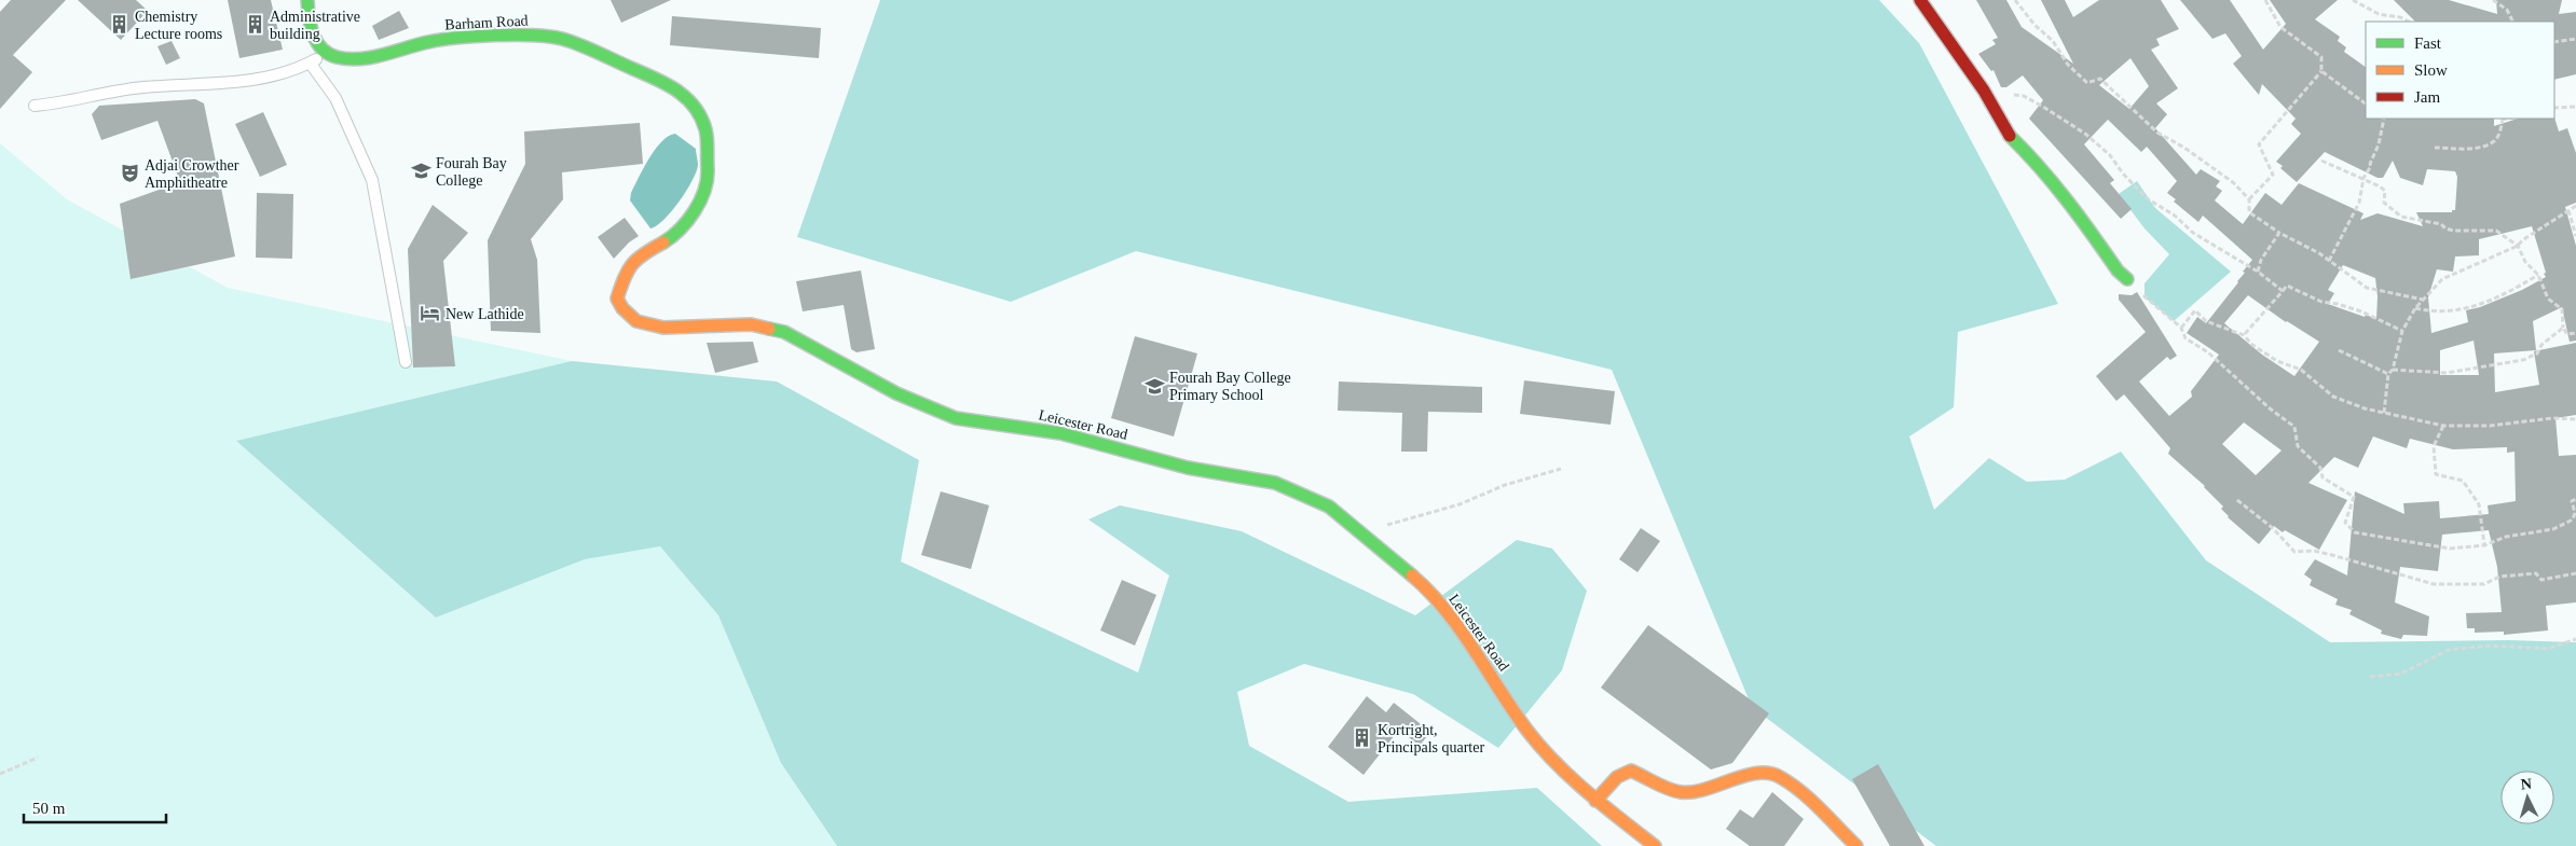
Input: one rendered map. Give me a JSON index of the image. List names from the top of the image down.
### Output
{
  "streets": {
    "street": ["Barham Road", "Leicester Road"]
  },
  "crossings": [
    ["Barham Road", "Leicester Road"]
  ],
  "places": {
    "building": ["Chemistry Lecture rooms", "Administrative building", "Kortright, Principals quarter"],
    "school or university": ["Fourah Bay College", "Fourah Bay College Primary School"],
    "theatre": ["Adjai Crowther Amphitheatre"],
    "hotel": ["New Lathide"]
  },
  "legend": ["Fast", "Slow", "Jam"],
  "scale_bar": "50 m",
  "north": "top"
}
